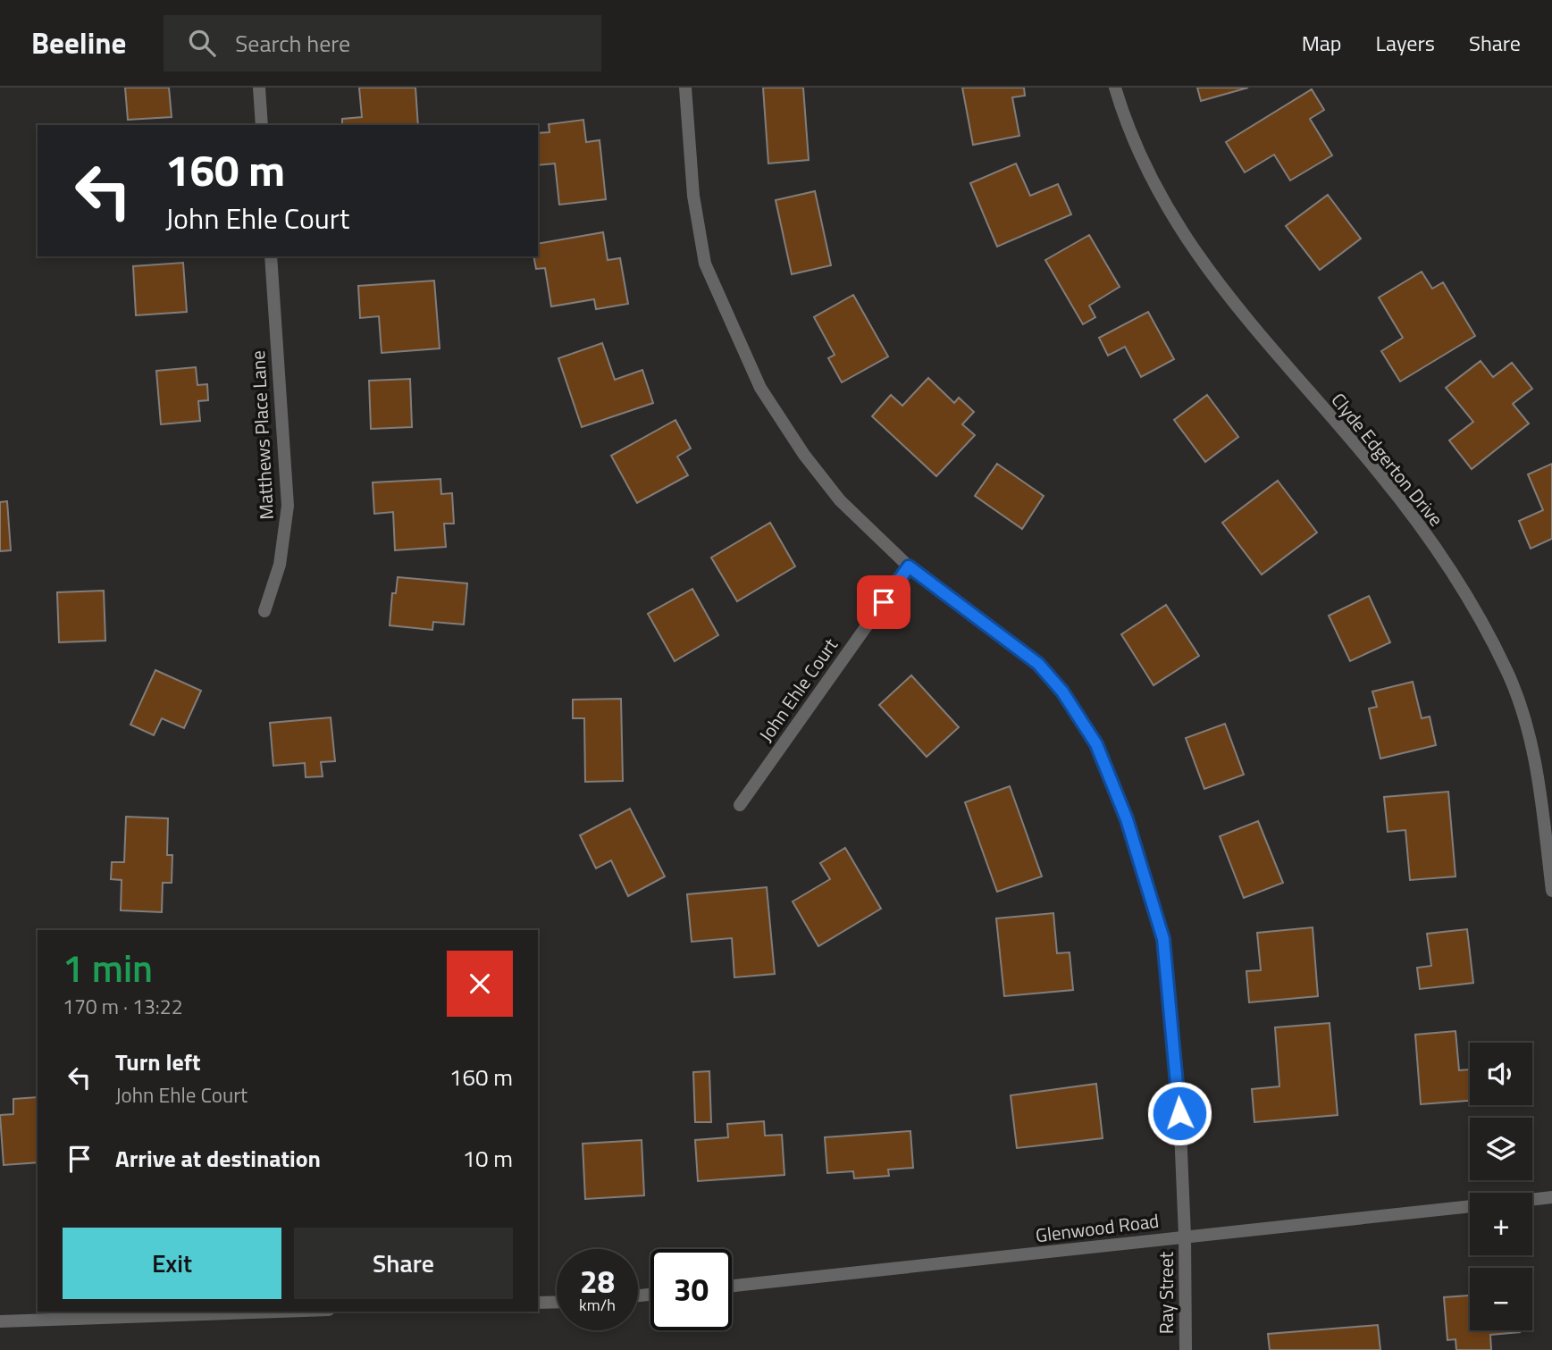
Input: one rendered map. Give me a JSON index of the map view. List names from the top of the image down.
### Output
{
  "streets": {
    "street": [
      "Matthews Place Lane",
      "Clyde Edgerton Drive",
      "John Ehle Court",
      "Glenwood Road",
      "Ray Street"
    ]
  },
  "crossings": [
    ["John Ehle Court", "Ray Street"],
    ["Glenwood Road", "Ray Street"]
  ],
  "page": {
    "header": "Beeline",
    "search": "Search here",
    "nav": ["Map", "Layers", "Share"],
    "turn": ["160 m", "John Ehle Court"],
    "heading": ["1 min", "170 m · 13:22"],
    "list": [
      {
        "name": "Turn left",
        "note": "John Ehle Court",
        "value": "160 m"
      },
      {
        "name": "Arrive at destination",
        "value": "10 m"
      }
    ],
    "map_buttons": ["+", "−"],
    "buttons": ["Exit", "Share"],
    "speed": "28 km/h",
    "limit": "30"
  }
}
